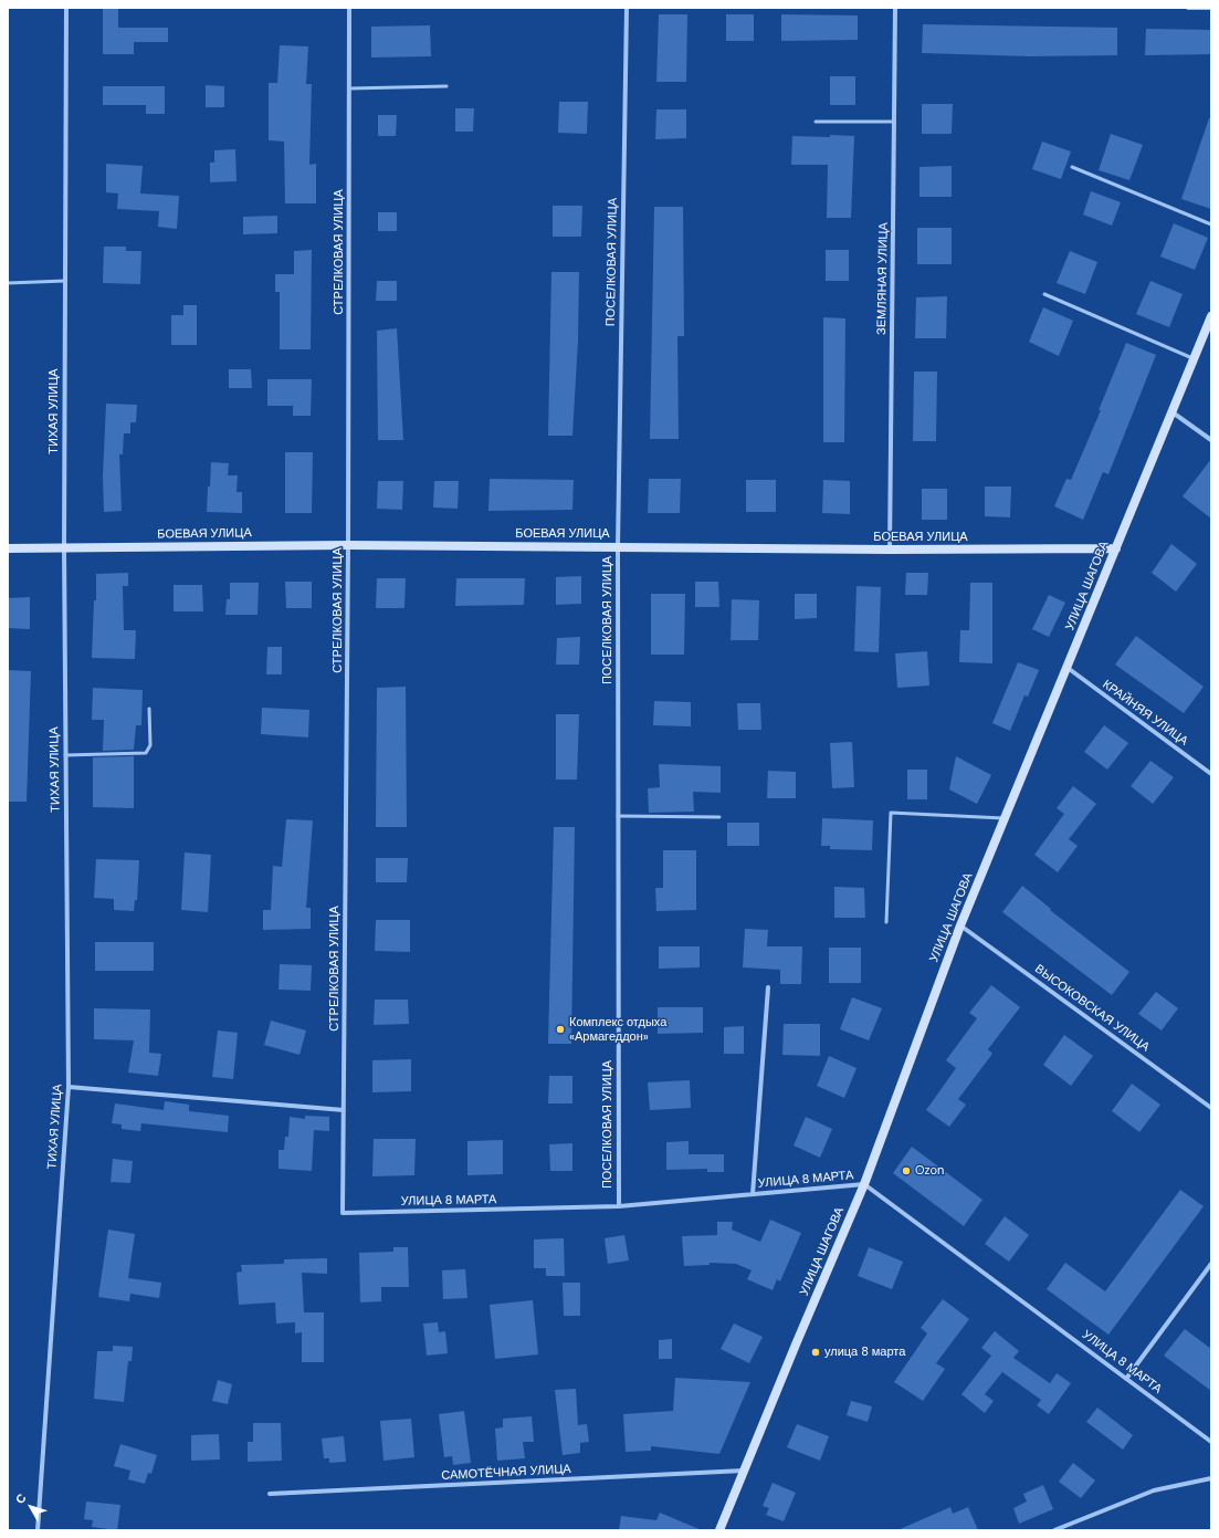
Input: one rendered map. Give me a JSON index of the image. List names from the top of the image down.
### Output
{
  "streets": {
    "main road": ["БОЕВАЯ УЛИЦА", "УЛИЦА ШАГОВА"],
    "street": [
      "СТРЕЛКОВАЯ УЛИЦА",
      "ПОСЕЛКОВАЯ УЛИЦА",
      "ЗЕМЛЯНАЯ УЛИЦА",
      "ТИХАЯ УЛИЦА",
      "КРАЙНЯЯ УЛИЦА",
      "ВЫСОКОВСКАЯ УЛИЦА",
      "УЛИЦА 8 МАРТА",
      "САМОТЁЧНАЯ УЛИЦА"
    ]
  },
  "crossings": [
    ["СТРЕЛКОВАЯ УЛИЦА", "БОЕВАЯ УЛИЦА"],
    ["СТРЕЛКОВАЯ УЛИЦА", "УЛИЦА 8 МАРТА"],
    ["ПОСЕЛКОВАЯ УЛИЦА", "БОЕВАЯ УЛИЦА"],
    ["ПОСЕЛКОВАЯ УЛИЦА", "УЛИЦА 8 МАРТА"],
    ["ЗЕМЛЯНАЯ УЛИЦА", "БОЕВАЯ УЛИЦА"],
    ["ТИХАЯ УЛИЦА", "БОЕВАЯ УЛИЦА"],
    ["БОЕВАЯ УЛИЦА", "УЛИЦА ШАГОВА"],
    ["УЛИЦА ШАГОВА", "КРАЙНЯЯ УЛИЦА"],
    ["УЛИЦА ШАГОВА", "ВЫСОКОВСКАЯ УЛИЦА"],
    ["УЛИЦА ШАГОВА", "УЛИЦА 8 МАРТА"],
    ["УЛИЦА ШАГОВА", "САМОТЁЧНАЯ УЛИЦА"]
  ],
  "places": ["Комплекс отдыха «Армагеддон»", "Ozon", "улица 8 марта"],
  "north": "top left"
}
